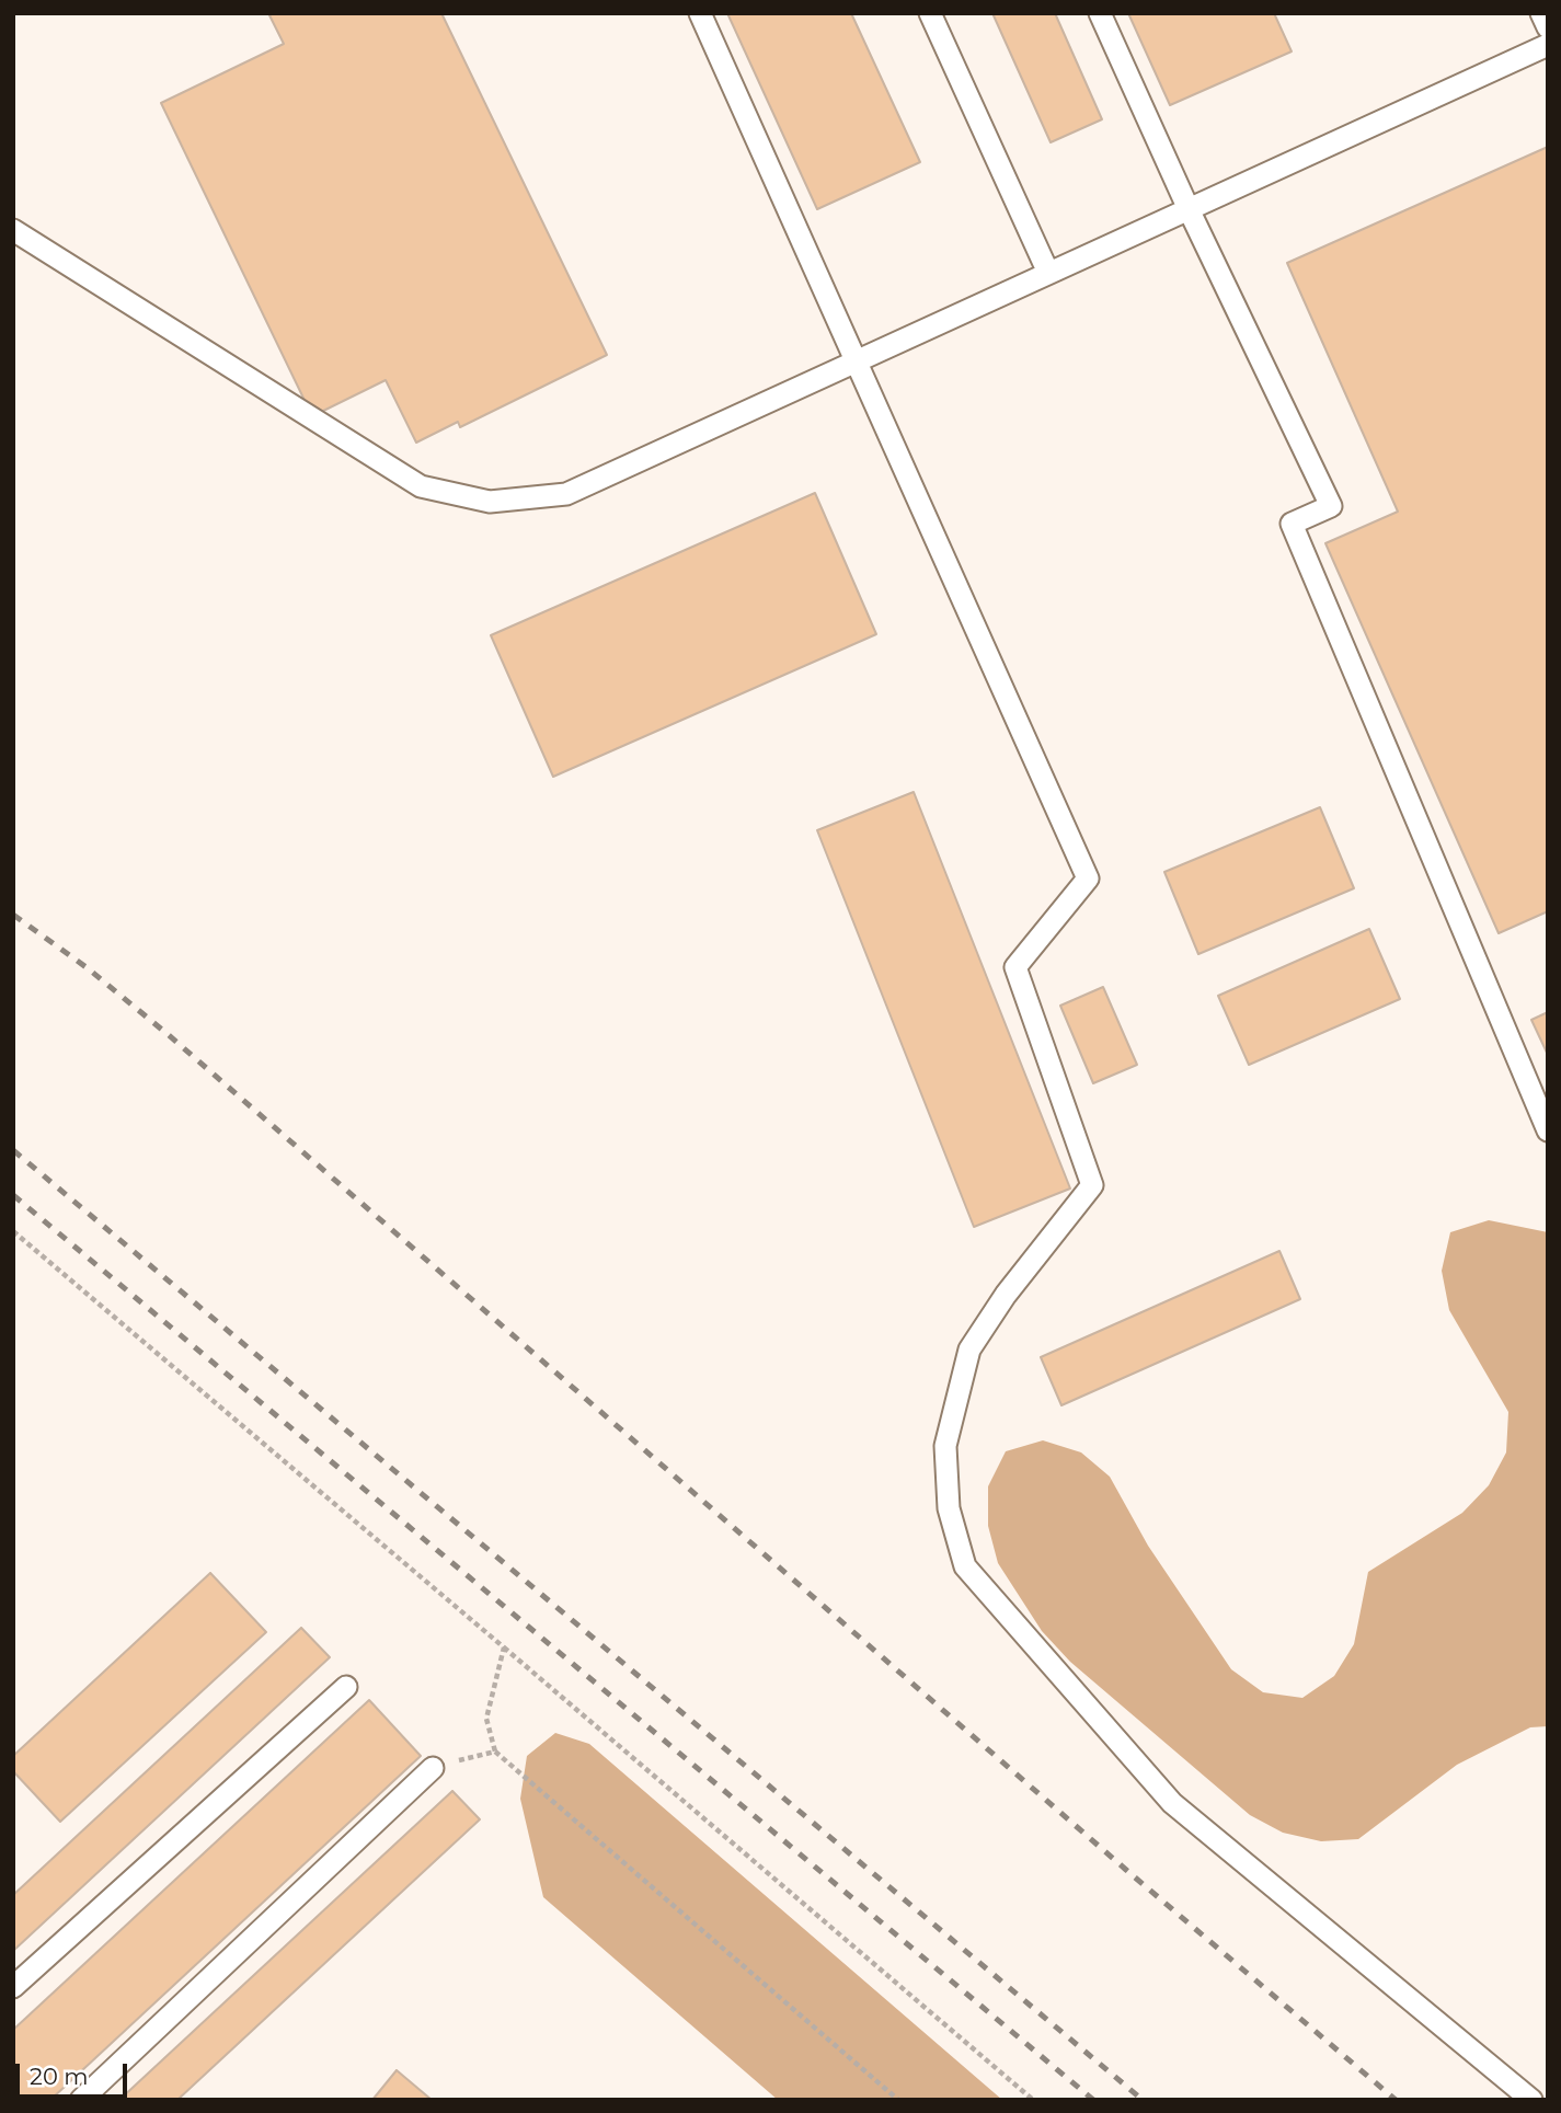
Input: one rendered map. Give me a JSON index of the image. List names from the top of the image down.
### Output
{
  "scale_bar": "20 m"
}
